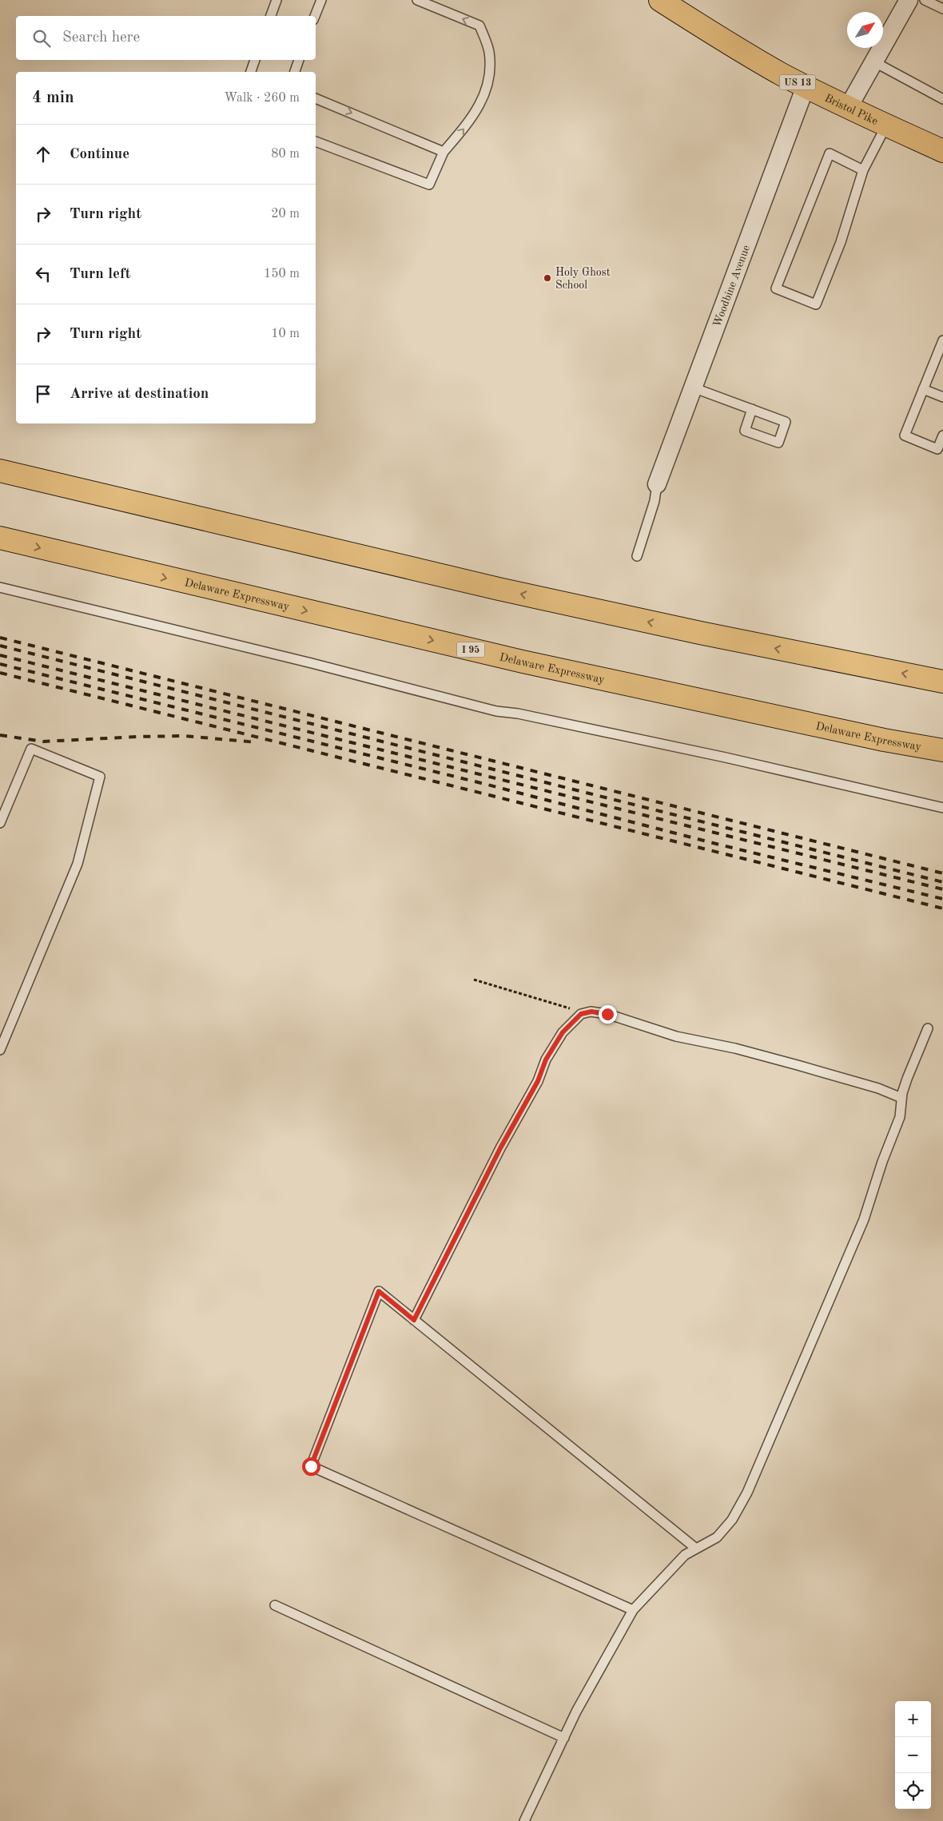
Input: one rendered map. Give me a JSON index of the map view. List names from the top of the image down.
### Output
{
  "streets": {
    "main road": [
      "US 13",
      "Bristol Pike",
      "Delaware Expressway",
      "I 95"
    ],
    "street": ["Woodbine Avenue"]
  },
  "crossings": [
    ["Bristol Pike", "Woodbine Avenue"]
  ],
  "places": ["Holy Ghost School"],
  "north": "top right",
  "page": {
    "search": "Search here",
    "heading": ["4 min", "Walk · 260 m"],
    "list": [
      ["Continue", "80 m"],
      ["Turn right", "20 m"],
      ["Turn left", "150 m"],
      ["Turn right", "10 m"],
      "Arrive at destination"
    ],
    "map_buttons": ["+", "−"]
  }
}
